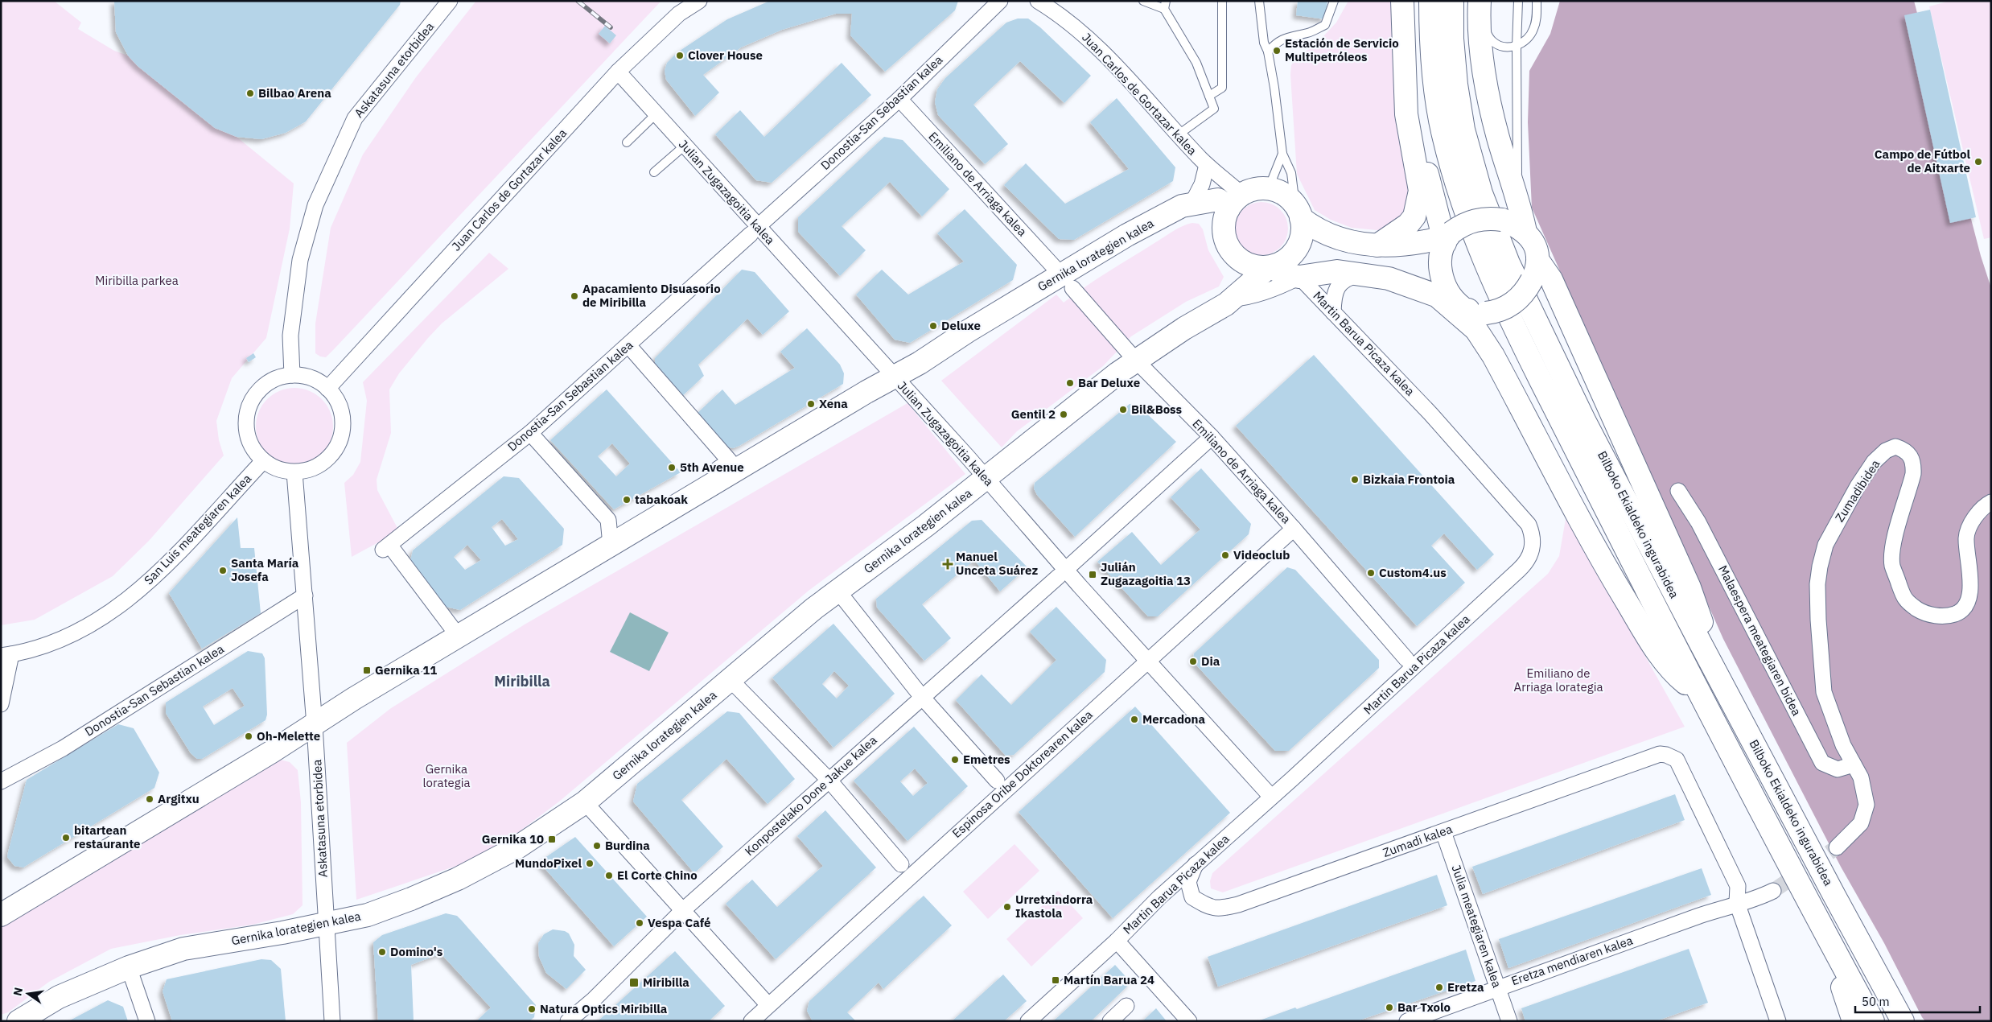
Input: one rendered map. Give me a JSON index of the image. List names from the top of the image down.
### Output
{
  "streets": {
    "main road": ["Gernika lorategien kalea", "Bilboko Ekialdeko ingurabidea"],
    "street": [
      "Askatasuna etorbidea",
      "Juan Carlos de Gortazar kalea",
      "Donostia-San Sebastian kalea",
      "Emiliano de Arriaga kalea",
      "Julian Zugazagoitia kalea",
      "Martin Barua Picaza kalea",
      "Zumadibidea",
      "San Luis meategiaren kalea",
      "Malaespera meategiaren bidea",
      "Espinosa Oribe Doktorearen kalea",
      "Konpostelako Done Jakue kalea",
      "Zumadi kalea",
      "Julia meategiaren kalea",
      "Eretza mendiaren kalea"
    ]
  },
  "crossings": [
    ["Askatasuna etorbidea", "Juan Carlos de Gortazar kalea"],
    ["Askatasuna etorbidea", "Donostia-San Sebastian kalea"],
    ["Askatasuna etorbidea", "Gernika lorategien kalea"],
    ["Askatasuna etorbidea", "San Luis meategiaren kalea"],
    ["Juan Carlos de Gortazar kalea", "Julian Zugazagoitia kalea"],
    ["Juan Carlos de Gortazar kalea", "Gernika lorategien kalea"],
    ["Juan Carlos de Gortazar kalea", "San Luis meategiaren kalea"],
    ["Donostia-San Sebastian kalea", "Emiliano de Arriaga kalea"],
    ["Emiliano de Arriaga kalea", "Gernika lorategien kalea"],
    ["Emiliano de Arriaga kalea", "Espinosa Oribe Doktorearen kalea"],
    ["Julian Zugazagoitia kalea", "Gernika lorategien kalea"],
    ["Julian Zugazagoitia kalea", "Martin Barua Picaza kalea"],
    ["Julian Zugazagoitia kalea", "Espinosa Oribe Doktorearen kalea"],
    ["Gernika lorategien kalea", "Martin Barua Picaza kalea"],
    ["Zumadibidea", "Malaespera meategiaren bidea"],
    ["Zumadi kalea", "Julia meategiaren kalea"],
    ["Zumadi kalea", "Eretza mendiaren kalea"],
    ["Julia meategiaren kalea", "Eretza mendiaren kalea"]
  ],
  "districts": ["Miribilla"],
  "parks": ["Miribilla parkea", "Emiliano de Arriaga lorategia", "Gernika lorategia"],
  "places": {
    "other": [
      "Estación de Servicio Multipetróleos",
      "Clover House",
      "Bilbao Arena",
      "Campo de Fútbol de Aitxarte",
      "Apacamiento Disuasorio de Miribilla",
      "Deluxe",
      "Bar Deluxe",
      "Xena",
      "Bil&Boss",
      "Gentil 2",
      "5th Avenue",
      "Bizkaia Frontoia",
      "tabakoak",
      "Videoclub",
      "Santa María Josefa",
      "Custom4.us",
      "Dia",
      "Mercadona",
      "Oh-Melette",
      "Emetres",
      "Argitxu",
      "bitartean restaurante",
      "Burdina",
      "MundoPixel",
      "El Corte Chino",
      "Urretxindorra Ikastola",
      "Vespa Café",
      "Domino's",
      "Eretza",
      "Bar Txolo",
      "Natura Optics Miribilla"
    ],
    "health": ["Manuel Unceta Suárez"],
    "transit": [
      "Julián Zugazagoitia 13",
      "Gernika 11",
      "Gernika 10",
      "Martín Barua 24",
      "Miribilla"
    ]
  },
  "scale_bar": "50 m",
  "north": "left"
}
